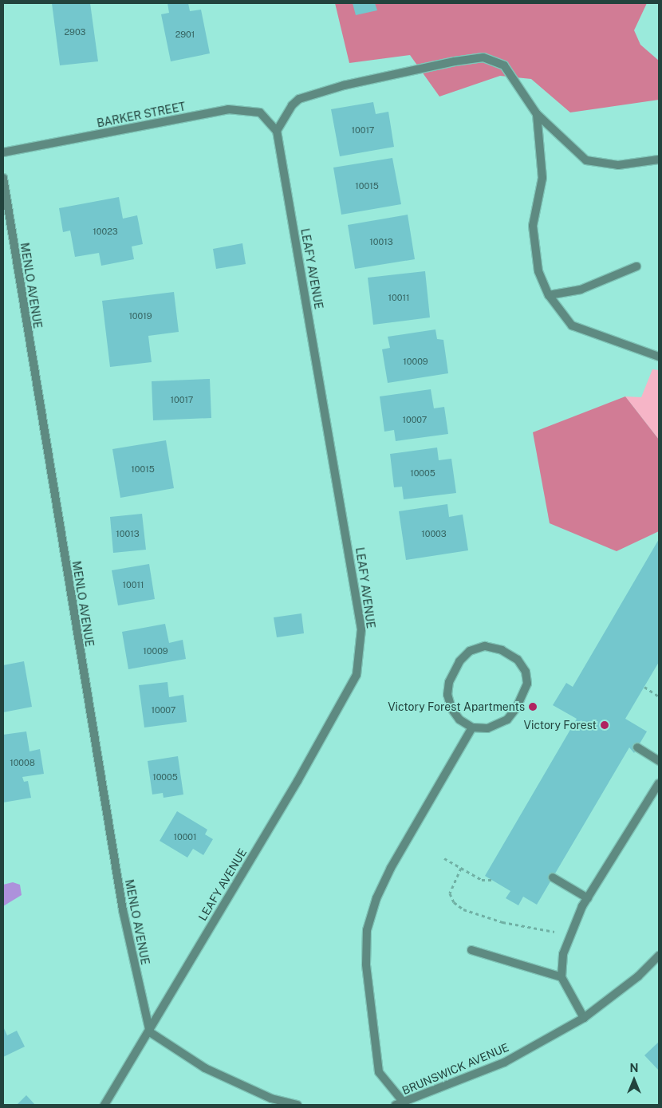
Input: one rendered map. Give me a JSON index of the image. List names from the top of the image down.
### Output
{
  "streets": {
    "street": [
      "BARKER STREET",
      "LEAFY AVENUE",
      "MENLO AVENUE",
      "BRUNSWICK AVENUE"
    ]
  },
  "crossings": [
    ["BARKER STREET", "LEAFY AVENUE"],
    ["LEAFY AVENUE", "MENLO AVENUE"]
  ],
  "places": ["Victory Forest Apartments", "Victory Forest"],
  "house_numbers": [
    "2903",
    "2901",
    "10017",
    "10015",
    "10023",
    "10013",
    "10011",
    "10019",
    "10009",
    "10017",
    "10007",
    "10015",
    "10005",
    "10013",
    "10003",
    "10011",
    "10009",
    "10007",
    "10008",
    "10005",
    "10001"
  ],
  "north": "top"
}
